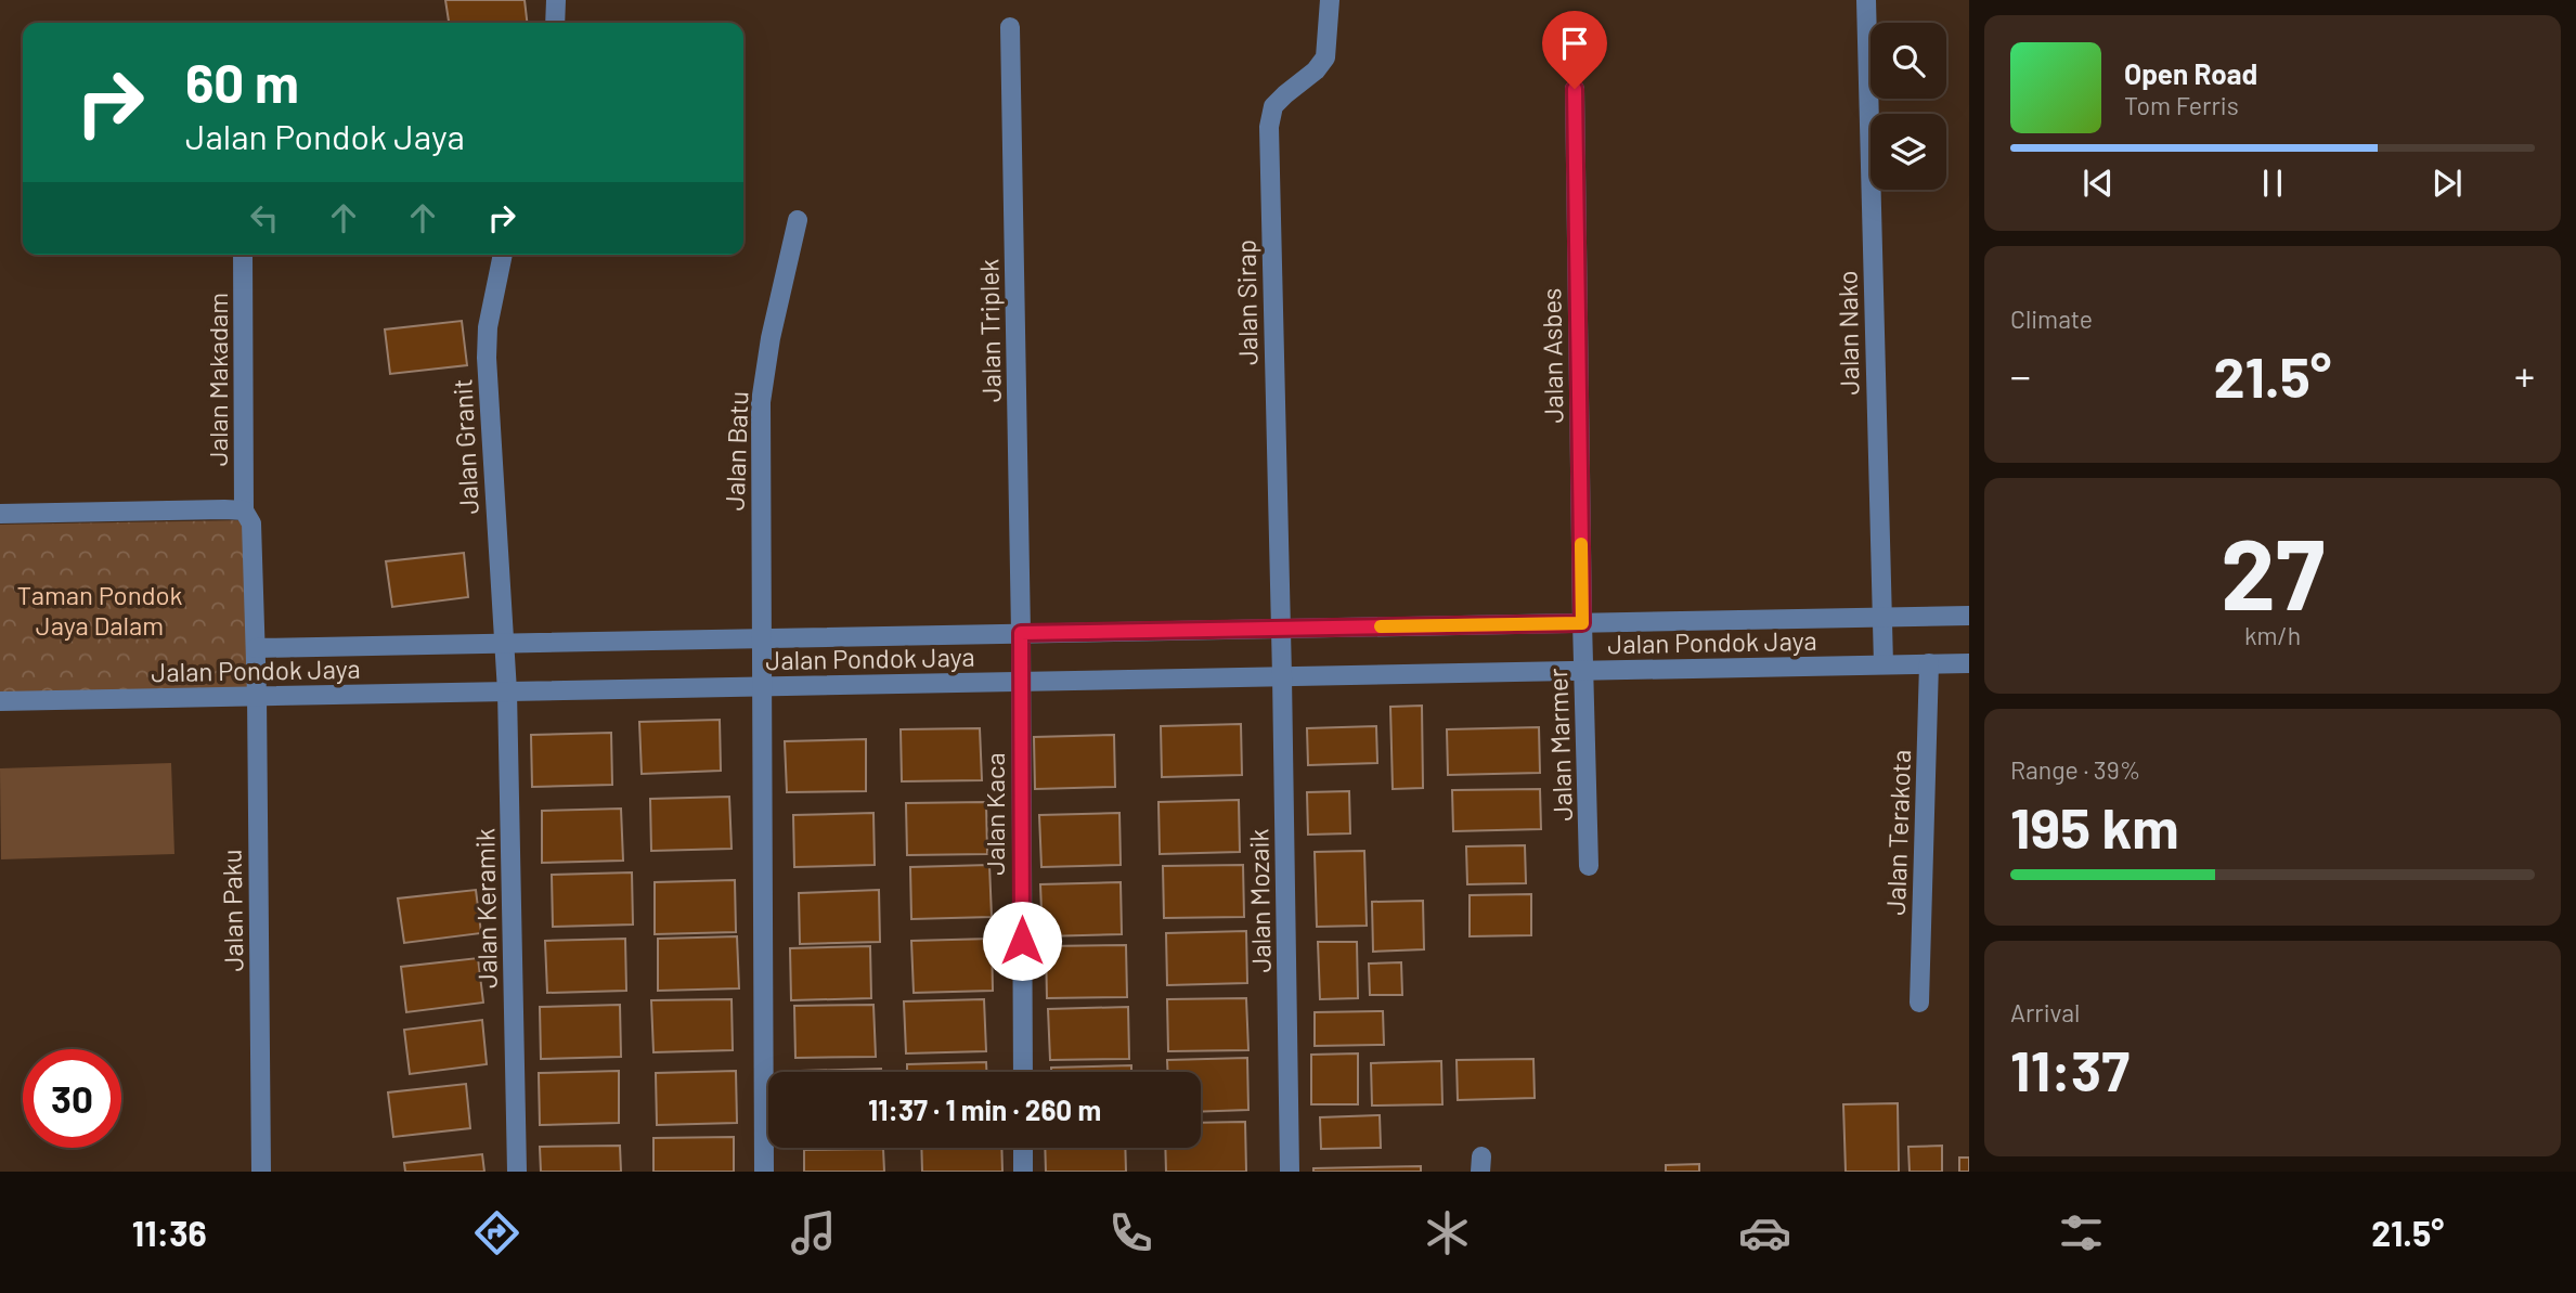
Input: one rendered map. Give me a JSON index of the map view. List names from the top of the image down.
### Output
{
  "streets": {
    "street": [
      "Jalan Sirap",
      "Jalan Triplek",
      "Jalan Nako",
      "Jalan Asbes",
      "Jalan Makadam",
      "Jalan Granit",
      "Jalan Batu",
      "Jalan Pondok Jaya",
      "Jalan Marmer",
      "Jalan Kaca",
      "Jalan Terakota",
      "Jalan Mozaik",
      "Jalan Keramik",
      "Jalan Paku"
    ]
  },
  "crossings": [
    ["Jalan Sirap", "Jalan Pondok Jaya"],
    ["Jalan Sirap", "Jalan Mozaik"],
    ["Jalan Triplek", "Jalan Pondok Jaya"],
    ["Jalan Triplek", "Jalan Kaca"],
    ["Jalan Nako", "Jalan Pondok Jaya"],
    ["Jalan Asbes", "Jalan Pondok Jaya"],
    ["Jalan Asbes", "Jalan Marmer"],
    ["Jalan Makadam", "Jalan Pondok Jaya"],
    ["Jalan Makadam", "Jalan Paku"],
    ["Jalan Granit", "Jalan Pondok Jaya"],
    ["Jalan Granit", "Jalan Keramik"],
    ["Jalan Batu", "Jalan Pondok Jaya"],
    ["Jalan Pondok Jaya", "Jalan Marmer"],
    ["Jalan Pondok Jaya", "Jalan Kaca"],
    ["Jalan Pondok Jaya", "Jalan Terakota"],
    ["Jalan Pondok Jaya", "Jalan Mozaik"],
    ["Jalan Pondok Jaya", "Jalan Keramik"],
    ["Jalan Pondok Jaya", "Jalan Paku"]
  ],
  "parks": ["Taman Pondok Jaya Dalam"],
  "page": {
    "turn": ["60 m", "Jalan Pondok Jaya"],
    "song": ["Open Road", "Tom Ferris"],
    "tile": [
      "Climate",
      ["27", "km/h"],
      ["Range · 39%", "195 km"],
      ["Arrival", "11:37"]
    ],
    "heat": ["−", "21.5°", "+"],
    "limit": "30",
    "trip": "11:37 · 1 min · 260 m",
    "tabs": ["11:36", "21.5°"]
  }
}
